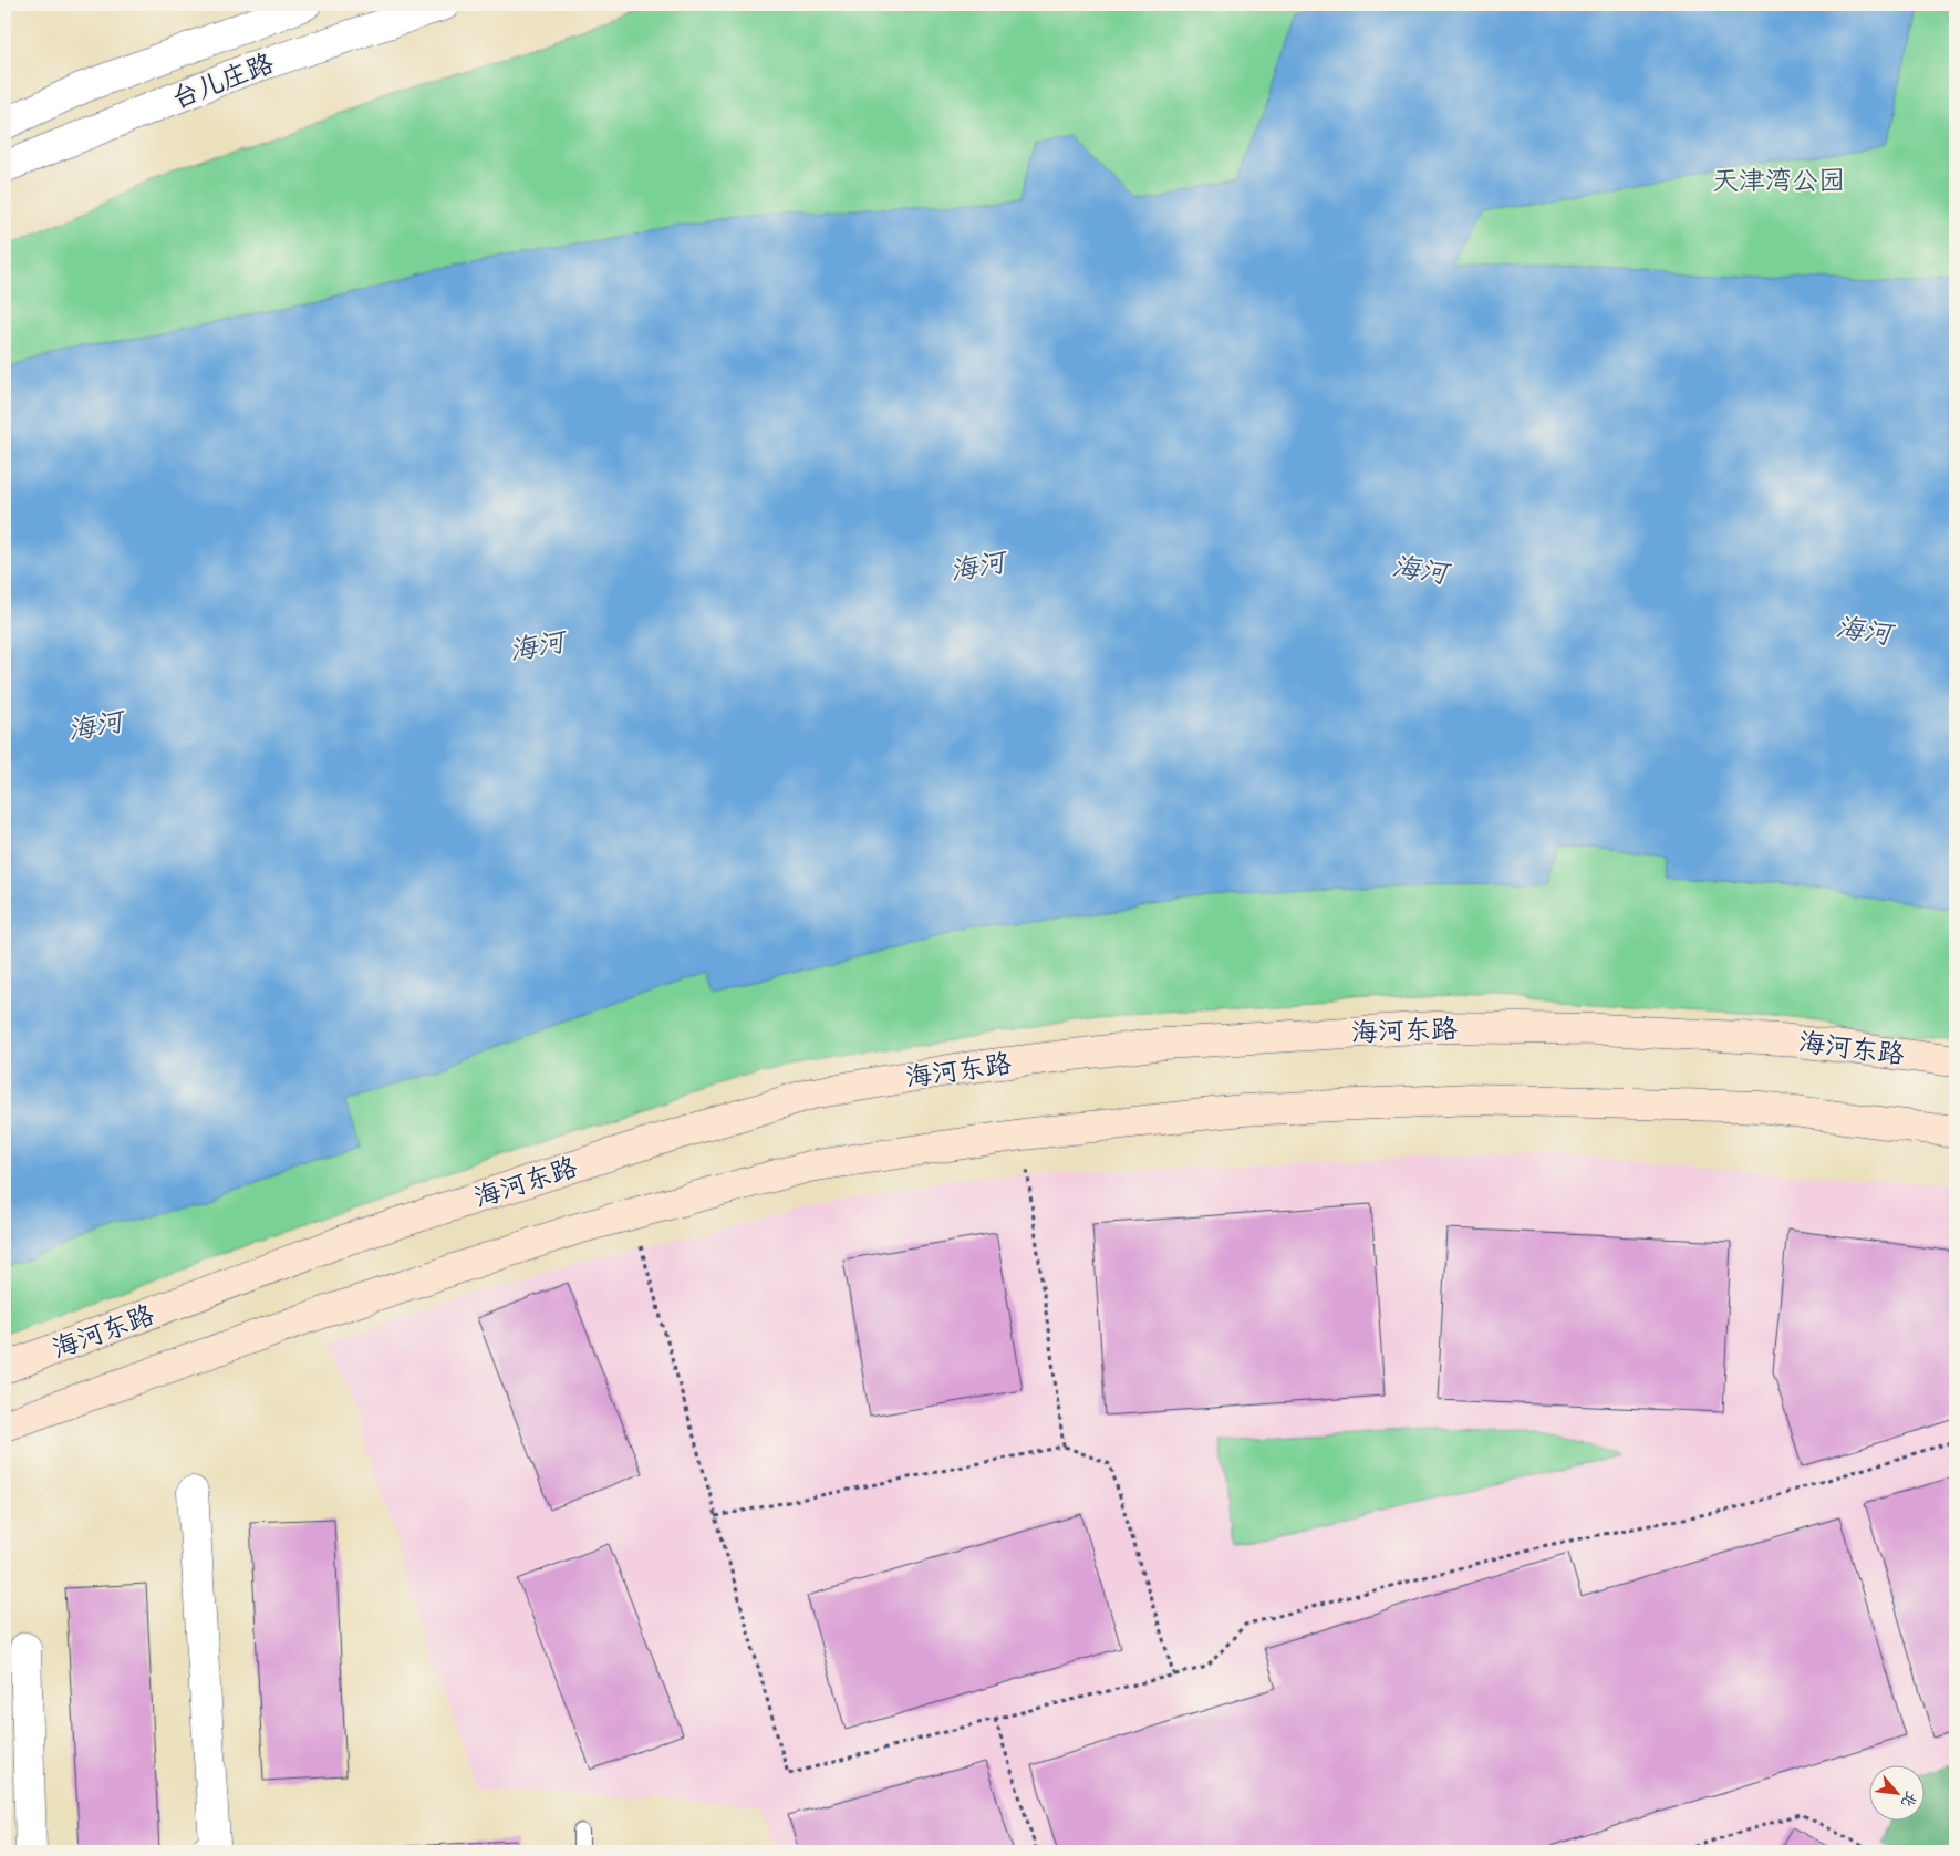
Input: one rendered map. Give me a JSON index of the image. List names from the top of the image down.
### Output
{
  "streets": {
    "main road": ["海河东路"],
    "street": ["台儿庄路"]
  },
  "water": ["海河"],
  "parks": ["天津湾公园"],
  "north": "bottom right"
}
